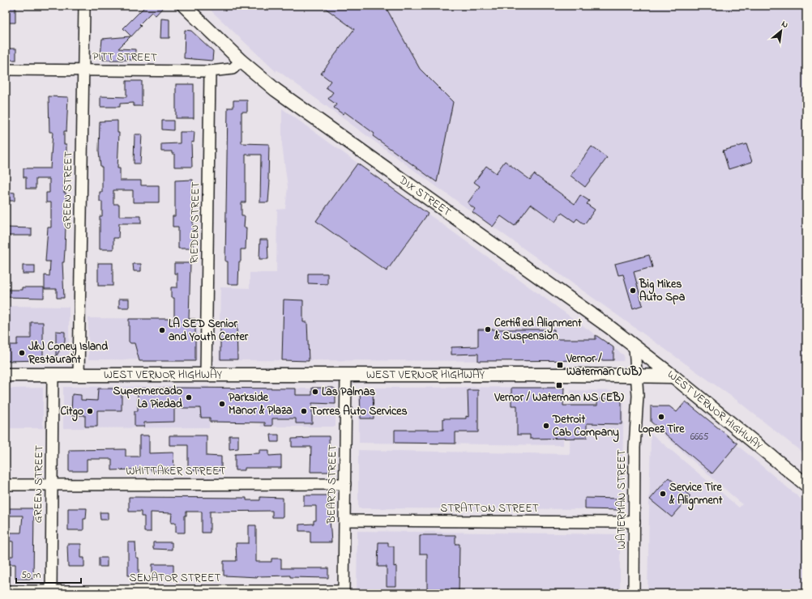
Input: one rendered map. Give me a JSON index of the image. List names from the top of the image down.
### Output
{
  "streets": {
    "street": [
      "PITT STREET",
      "GREEN STREET",
      "DIX STREET",
      "RIEDEN STREET",
      "WEST VERNOR HIGHWAY",
      "WHITTAKER STREET",
      "BEARD STREET",
      "WATERMAN STREET",
      "STRATTON STREET",
      "SENATOR STREET"
    ]
  },
  "crossings": [
    ["PITT STREET", "GREEN STREET"],
    ["PITT STREET", "DIX STREET"],
    ["PITT STREET", "RIEDEN STREET"],
    ["GREEN STREET", "WEST VERNOR HIGHWAY"],
    ["GREEN STREET", "WHITTAKER STREET"],
    ["GREEN STREET", "SENATOR STREET"],
    ["DIX STREET", "WEST VERNOR HIGHWAY"],
    ["DIX STREET", "WATERMAN STREET"],
    ["RIEDEN STREET", "WEST VERNOR HIGHWAY"],
    ["WEST VERNOR HIGHWAY", "BEARD STREET"],
    ["WEST VERNOR HIGHWAY", "WATERMAN STREET"],
    ["WHITTAKER STREET", "BEARD STREET"],
    ["BEARD STREET", "STRATTON STREET"],
    ["BEARD STREET", "SENATOR STREET"],
    ["WATERMAN STREET", "STRATTON STREET"]
  ],
  "places": {
    "other": [
      "Big Mikes Auto Spa",
      "Certified Alignment & Suspension",
      "LA SED Senior and Youth Center",
      "J&J Coney Island Restaurant",
      "Las Palmas",
      "Supermercado La Piedad",
      "Parkside Manor & Plaza",
      "Citgo",
      "Torres Auto Services",
      "Lopez Tire",
      "Detroit Cab Company",
      "Service Tire & Alignment"
    ],
    "transit": ["Vernor / Waterman (WB)", "Vernor / Waterman NS (EB)"]
  },
  "house_numbers": ["6665"],
  "scale_bar": "50 m",
  "north": "top right"
}
